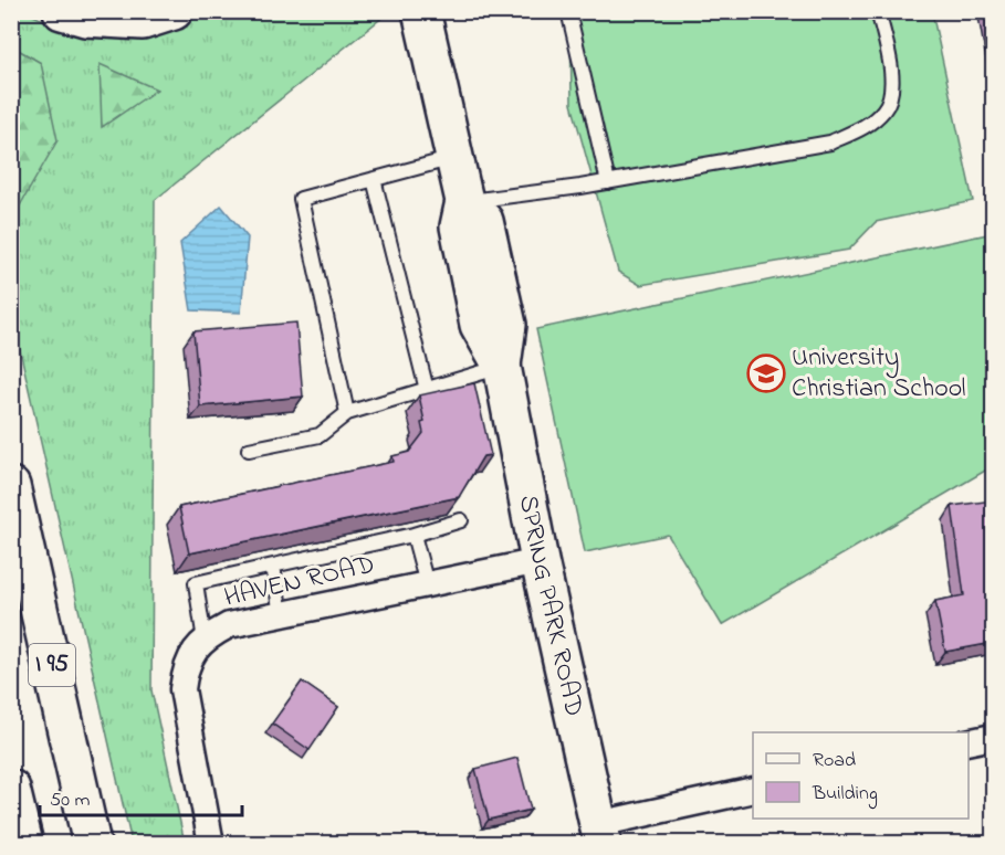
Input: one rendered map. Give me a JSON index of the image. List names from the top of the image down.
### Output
{
  "streets": {
    "main road": ["SPRING PARK ROAD", "I 95"],
    "street": ["HAVEN ROAD"]
  },
  "crossings": [
    ["HAVEN ROAD", "SPRING PARK ROAD"]
  ],
  "places": {
    "school or university": ["University Christian School"]
  },
  "legend": ["Road", "Building"],
  "scale_bar": "50 m"
}
